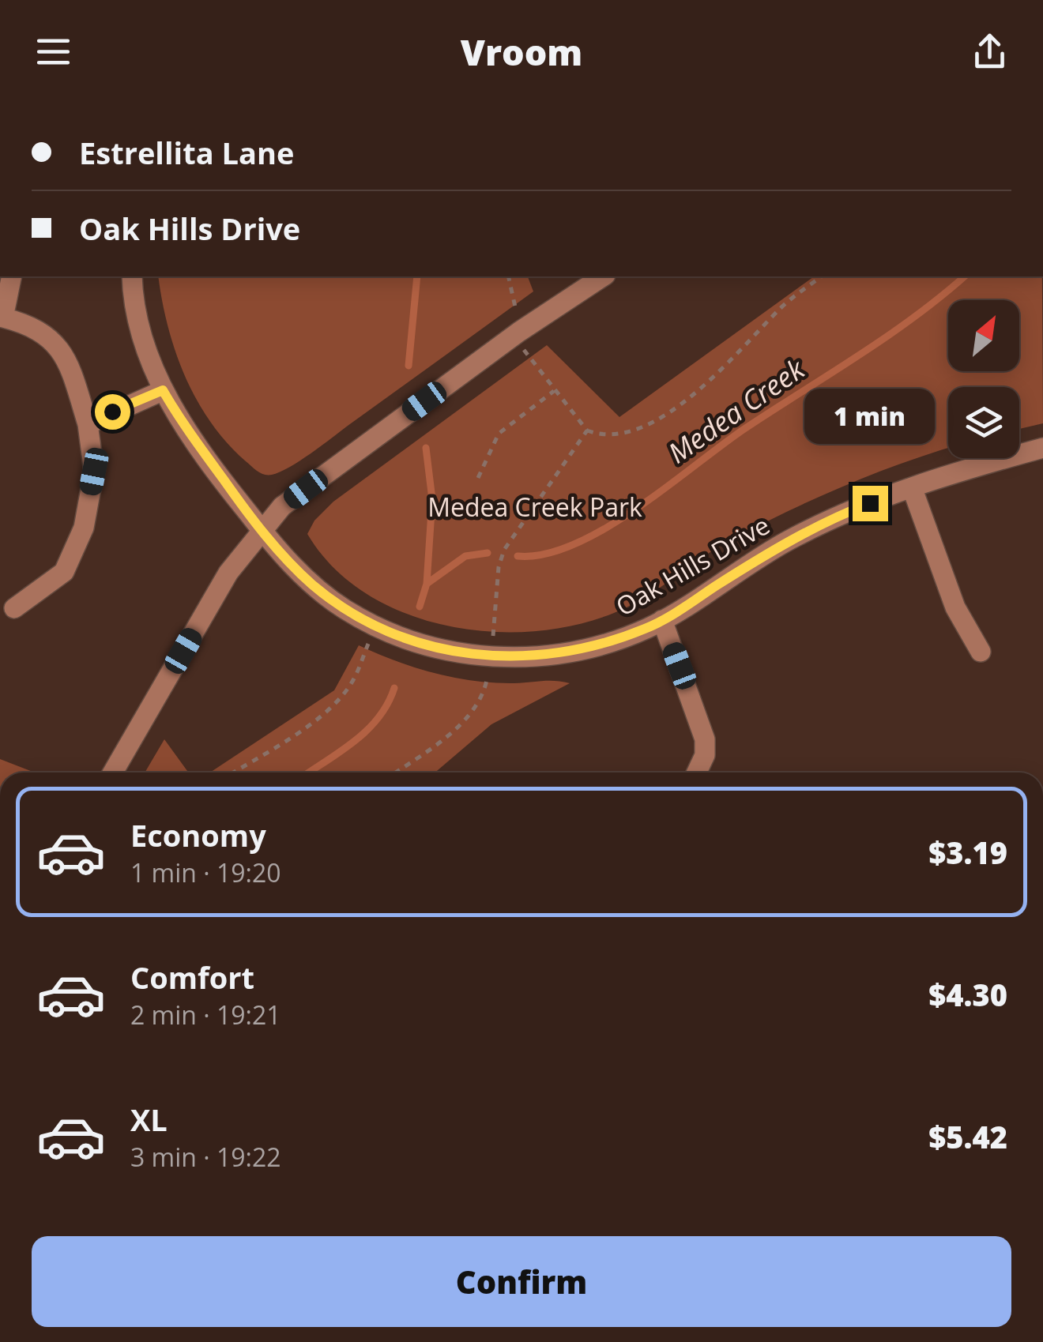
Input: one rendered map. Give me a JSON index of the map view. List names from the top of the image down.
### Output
{
  "streets": {
    "street": ["Oak Hills Drive"]
  },
  "water": ["Medea Creek"],
  "parks": ["Medea Creek Park"],
  "north": "top right",
  "page": {
    "header": "Vroom",
    "banner": ["Estrellita Lane", "Oak Hills Drive"],
    "bubble": "1 min",
    "list": [
      {
        "name": "Economy",
        "note": "1 min · 19:20",
        "value": "$3.19"
      },
      {
        "name": "Comfort",
        "note": "2 min · 19:21",
        "value": "$4.30"
      },
      {
        "name": "XL",
        "note": "3 min · 19:22",
        "value": "$5.42"
      }
    ],
    "buttons": "Confirm"
  }
}
